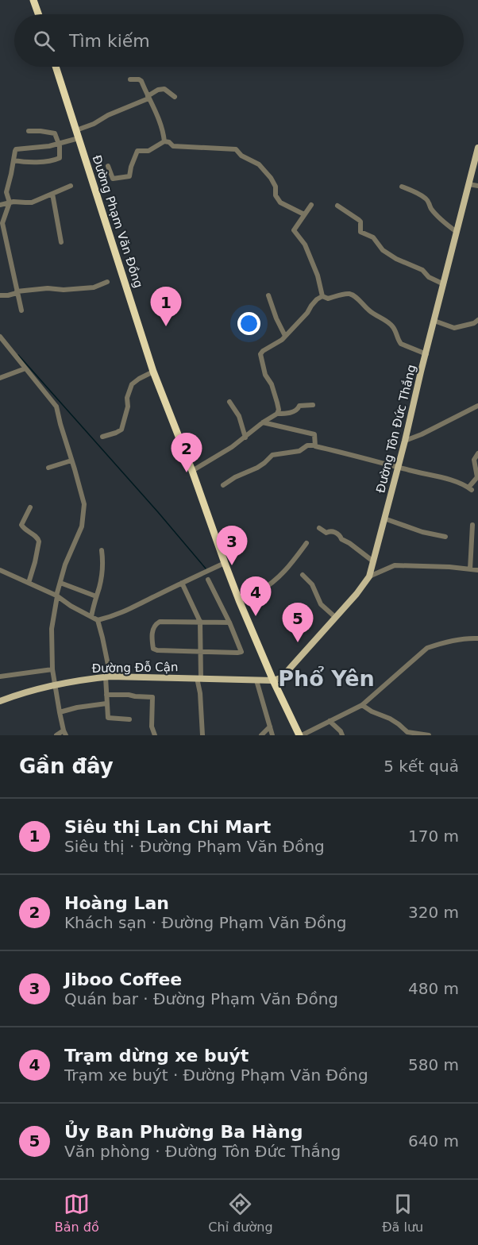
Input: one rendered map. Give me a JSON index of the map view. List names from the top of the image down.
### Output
{
  "streets": {
    "highway": ["Đường Phạm Văn Đồng"],
    "main road": ["Đường Tôn Đức Thắng", "Đường Đỗ Cận"]
  },
  "crossings": [
    ["Đường Phạm Văn Đồng", "Đường Tôn Đức Thắng"],
    ["Đường Phạm Văn Đồng", "Đường Đỗ Cận"],
    ["Đường Tôn Đức Thắng", "Đường Đỗ Cận"]
  ],
  "districts": ["Phổ Yên"],
  "page": {
    "search": "Tìm kiếm",
    "pins": [
      "1",
      "2",
      "3",
      "4",
      "5"
    ],
    "heading": ["Gần đây", "5 kết quả"],
    "list": [
      {
        "mark": "1",
        "name": "Siêu thị Lan Chi Mart",
        "note": "Siêu thị · Đường Phạm Văn Đồng",
        "value": "170 m"
      },
      {
        "mark": "2",
        "name": "Hoàng Lan",
        "note": "Khách sạn · Đường Phạm Văn Đồng",
        "value": "320 m"
      },
      {
        "mark": "3",
        "name": "Jiboo Coffee",
        "note": "Quán bar · Đường Phạm Văn Đồng",
        "value": "480 m"
      },
      {
        "mark": "4",
        "name": "Trạm dừng xe buýt",
        "note": "Trạm xe buýt · Đường Phạm Văn Đồng",
        "value": "580 m"
      },
      {
        "mark": "5",
        "name": "Ủy Ban Phường Ba Hàng",
        "note": "Văn phòng · Đường Tôn Đức Thắng",
        "value": "640 m"
      }
    ],
    "nav": ["Bản đồ", "Chỉ đường", "Đã lưu"]
  }
}
